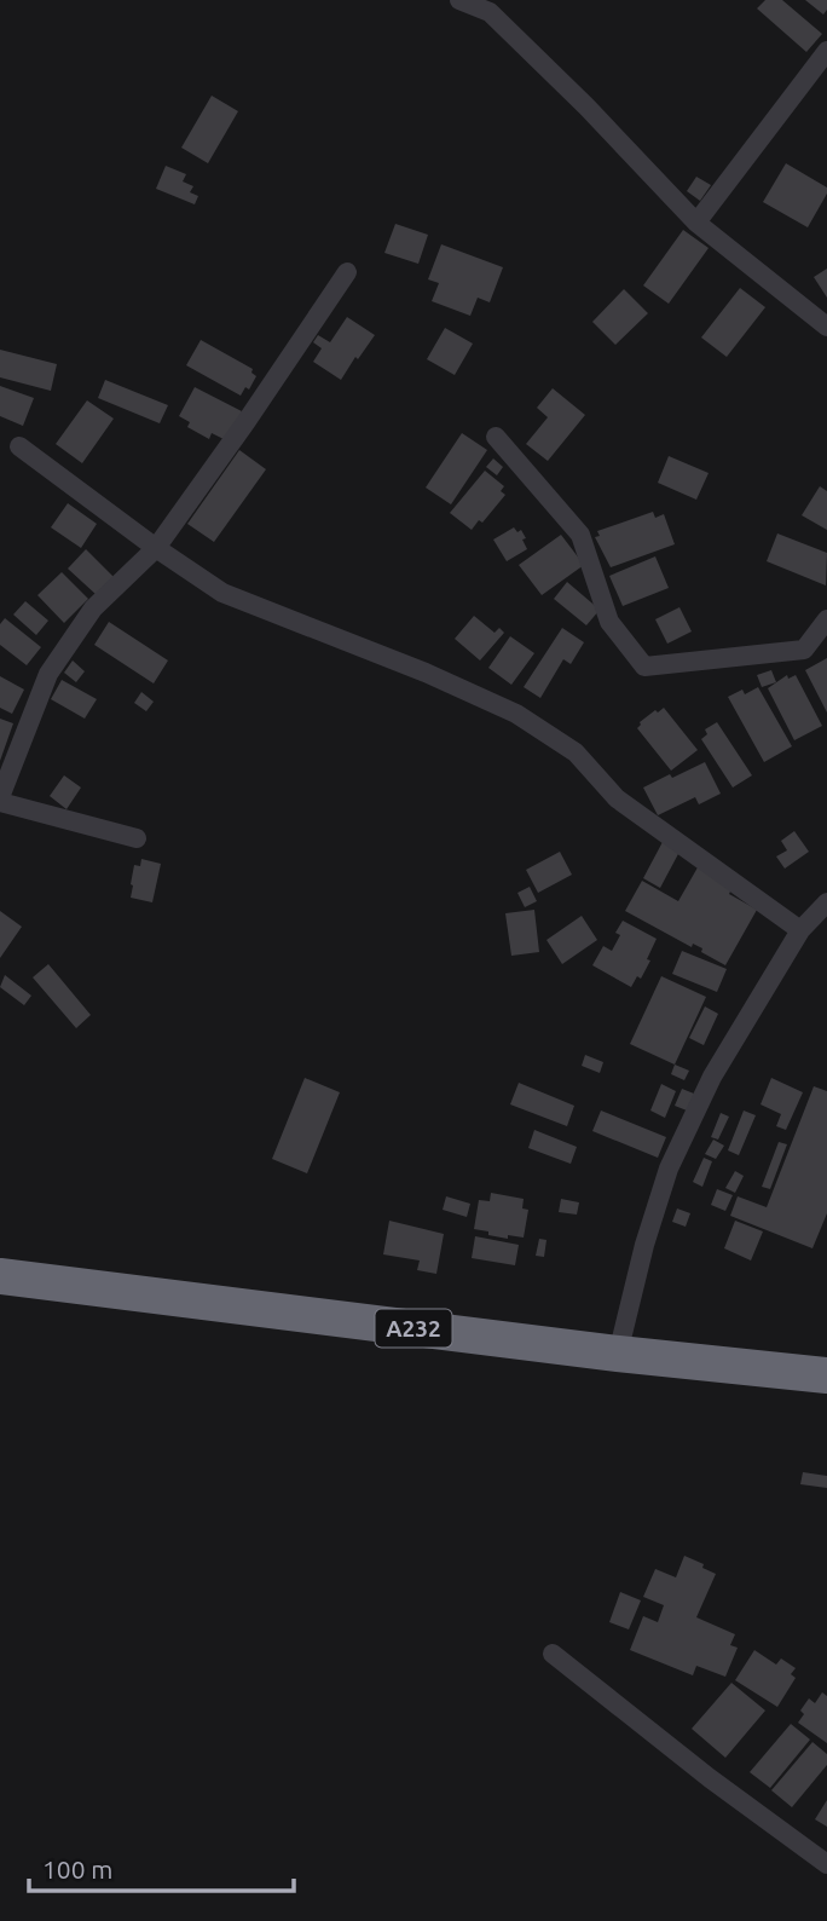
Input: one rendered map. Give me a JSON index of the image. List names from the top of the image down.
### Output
{
  "streets": {
    "highway": ["A232"]
  },
  "scale_bar": "100 m"
}
